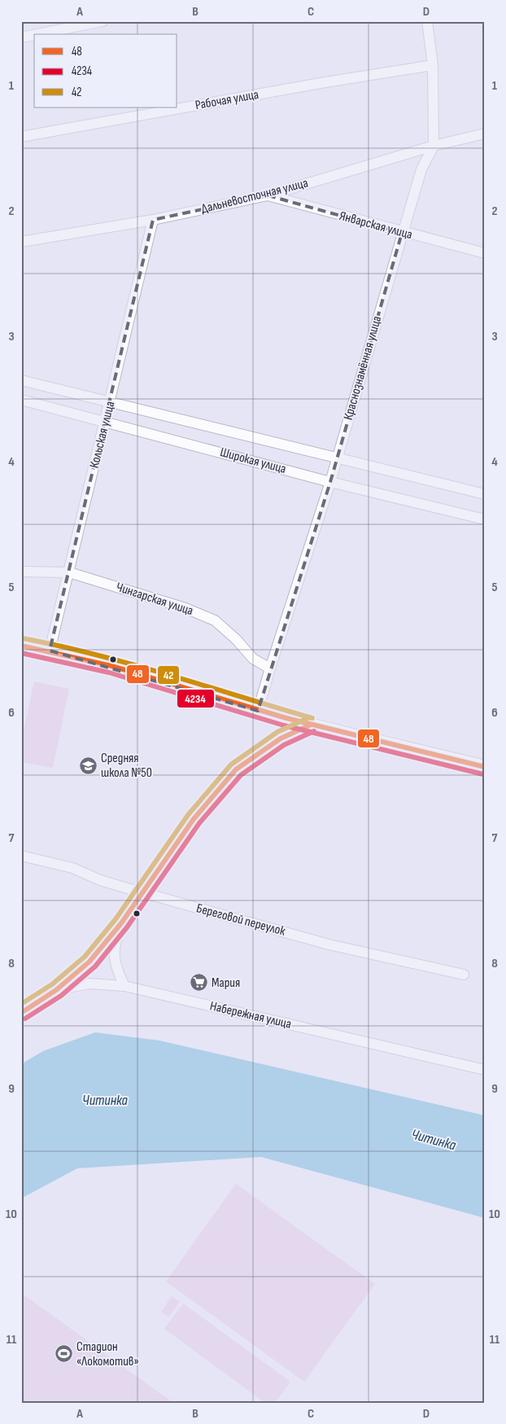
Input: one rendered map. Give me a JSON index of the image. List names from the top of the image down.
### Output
{
  "streets": {
    "street": [
      "Рабочая улица",
      "Дальневосточная улица",
      "Январская улица",
      "Краснознамённая улица",
      "Кольская улица",
      "Широкая улица",
      "Чингарская улица",
      "Береговой переулок",
      "Набережная улица"
    ]
  },
  "crossings": [
    ["Рабочая улица", "Краснознамённая улица"],
    ["Дальневосточная улица", "Январская улица"],
    ["Дальневосточная улица", "Краснознамённая улица"],
    ["Дальневосточная улица", "Кольская улица"],
    ["Январская улица", "Краснознамённая улица"],
    ["Краснознамённая улица", "Широкая улица"],
    ["Краснознамённая улица", "Чингарская улица"],
    ["Кольская улица", "Широкая улица"],
    ["Кольская улица", "Чингарская улица"]
  ],
  "water": ["Читинка"],
  "places": {
    "school or university": ["Средняя школа №50"],
    "supermarket": ["Мария"],
    "sports": ["Стадион «Локомотив»"]
  },
  "lines": ["transit line 42", "transit line 48", "transit line 4234"],
  "legend": ["48", "4234", "42"],
  "grid": {
    "columns": [
      "A",
      "B",
      "C",
      "D"
    ],
    "rows": [
      "1",
      "2",
      "3",
      "4",
      "5",
      "6",
      "7",
      "8",
      "9",
      "10",
      "11"
    ]
  }
}
